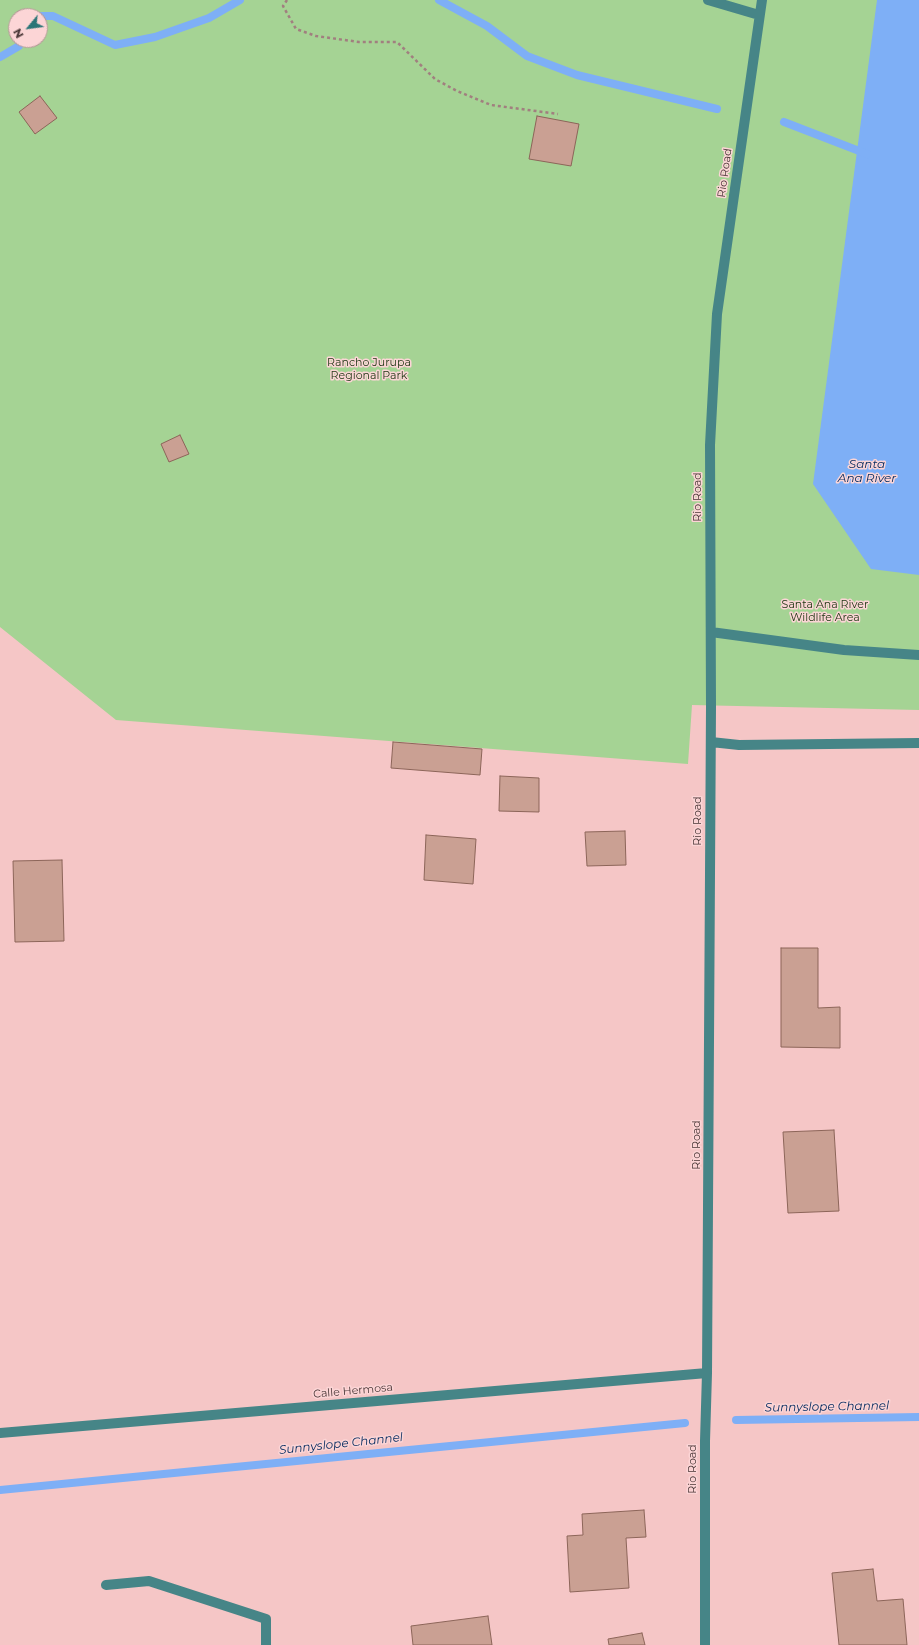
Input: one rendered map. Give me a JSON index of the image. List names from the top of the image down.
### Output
{
  "streets": {
    "street": ["Rio Road", "Calle Hermosa"]
  },
  "crossings": [
    ["Rio Road", "Calle Hermosa"]
  ],
  "water": ["Santa Ana River", "Sunnyslope Channel"],
  "parks": ["Rancho Jurupa Regional Park", "Santa Ana River Wildlife Area"],
  "north": "bottom left"
}
